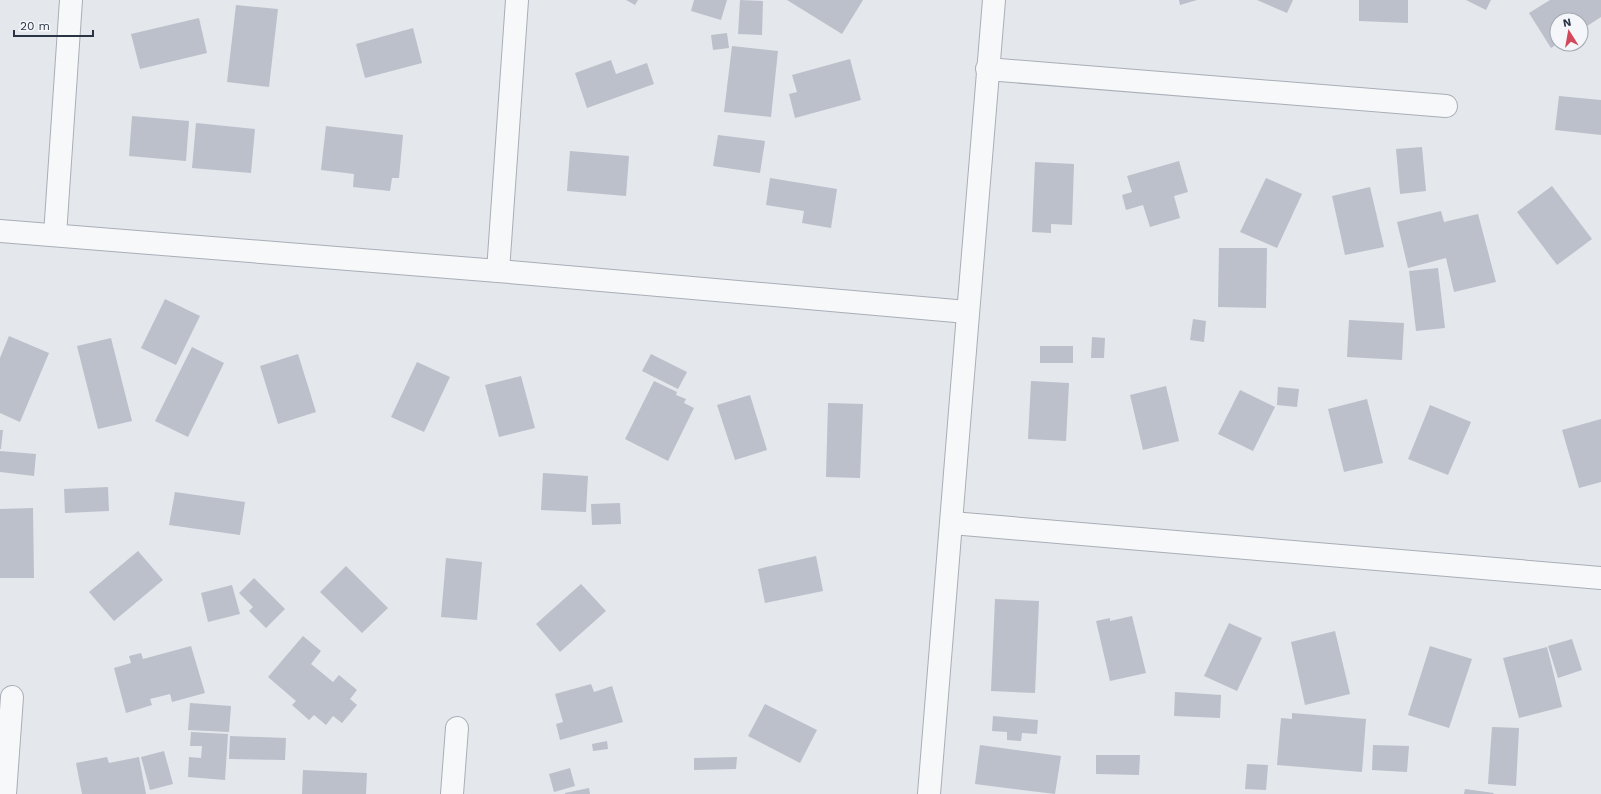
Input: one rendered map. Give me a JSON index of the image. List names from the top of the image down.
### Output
{
  "scale_bar": "20 m",
  "north": "top"
}
